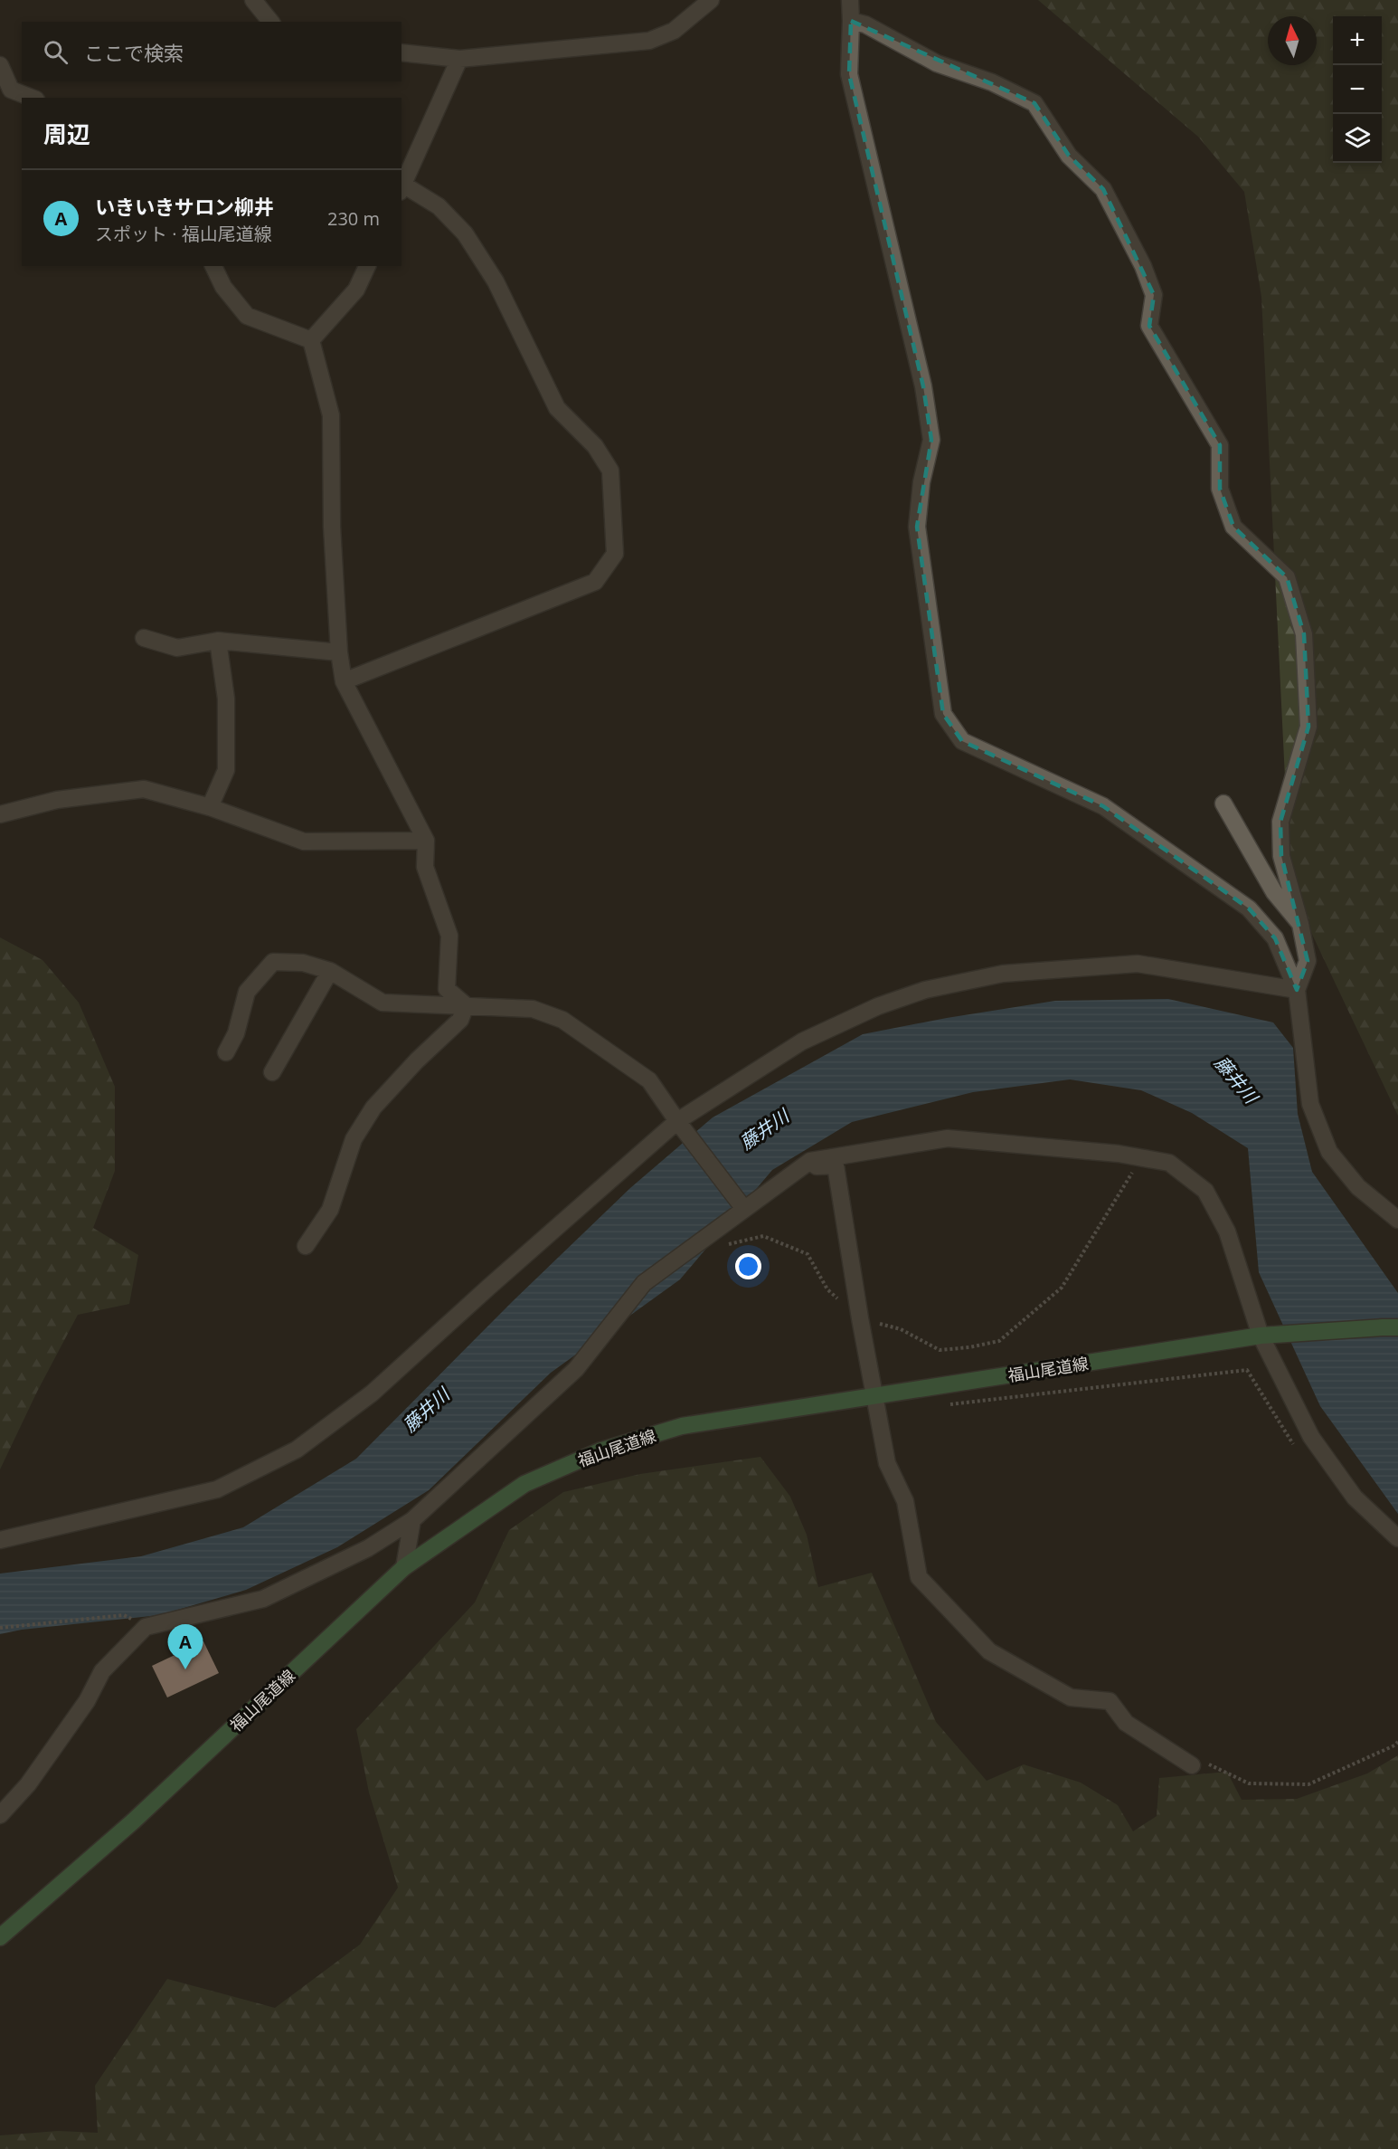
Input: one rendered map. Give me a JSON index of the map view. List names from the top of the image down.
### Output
{
  "streets": {
    "main road": ["福山尾道線"]
  },
  "water": ["藤井川"],
  "north": "top",
  "page": {
    "map_buttons": ["+", "−"],
    "search": "ここで検索",
    "heading": "周辺",
    "list": [
      {
        "mark": "A",
        "name": "いきいきサロン柳井",
        "note": "スポット · 福山尾道線",
        "value": "230 m"
      }
    ],
    "pins": "A"
  }
}
